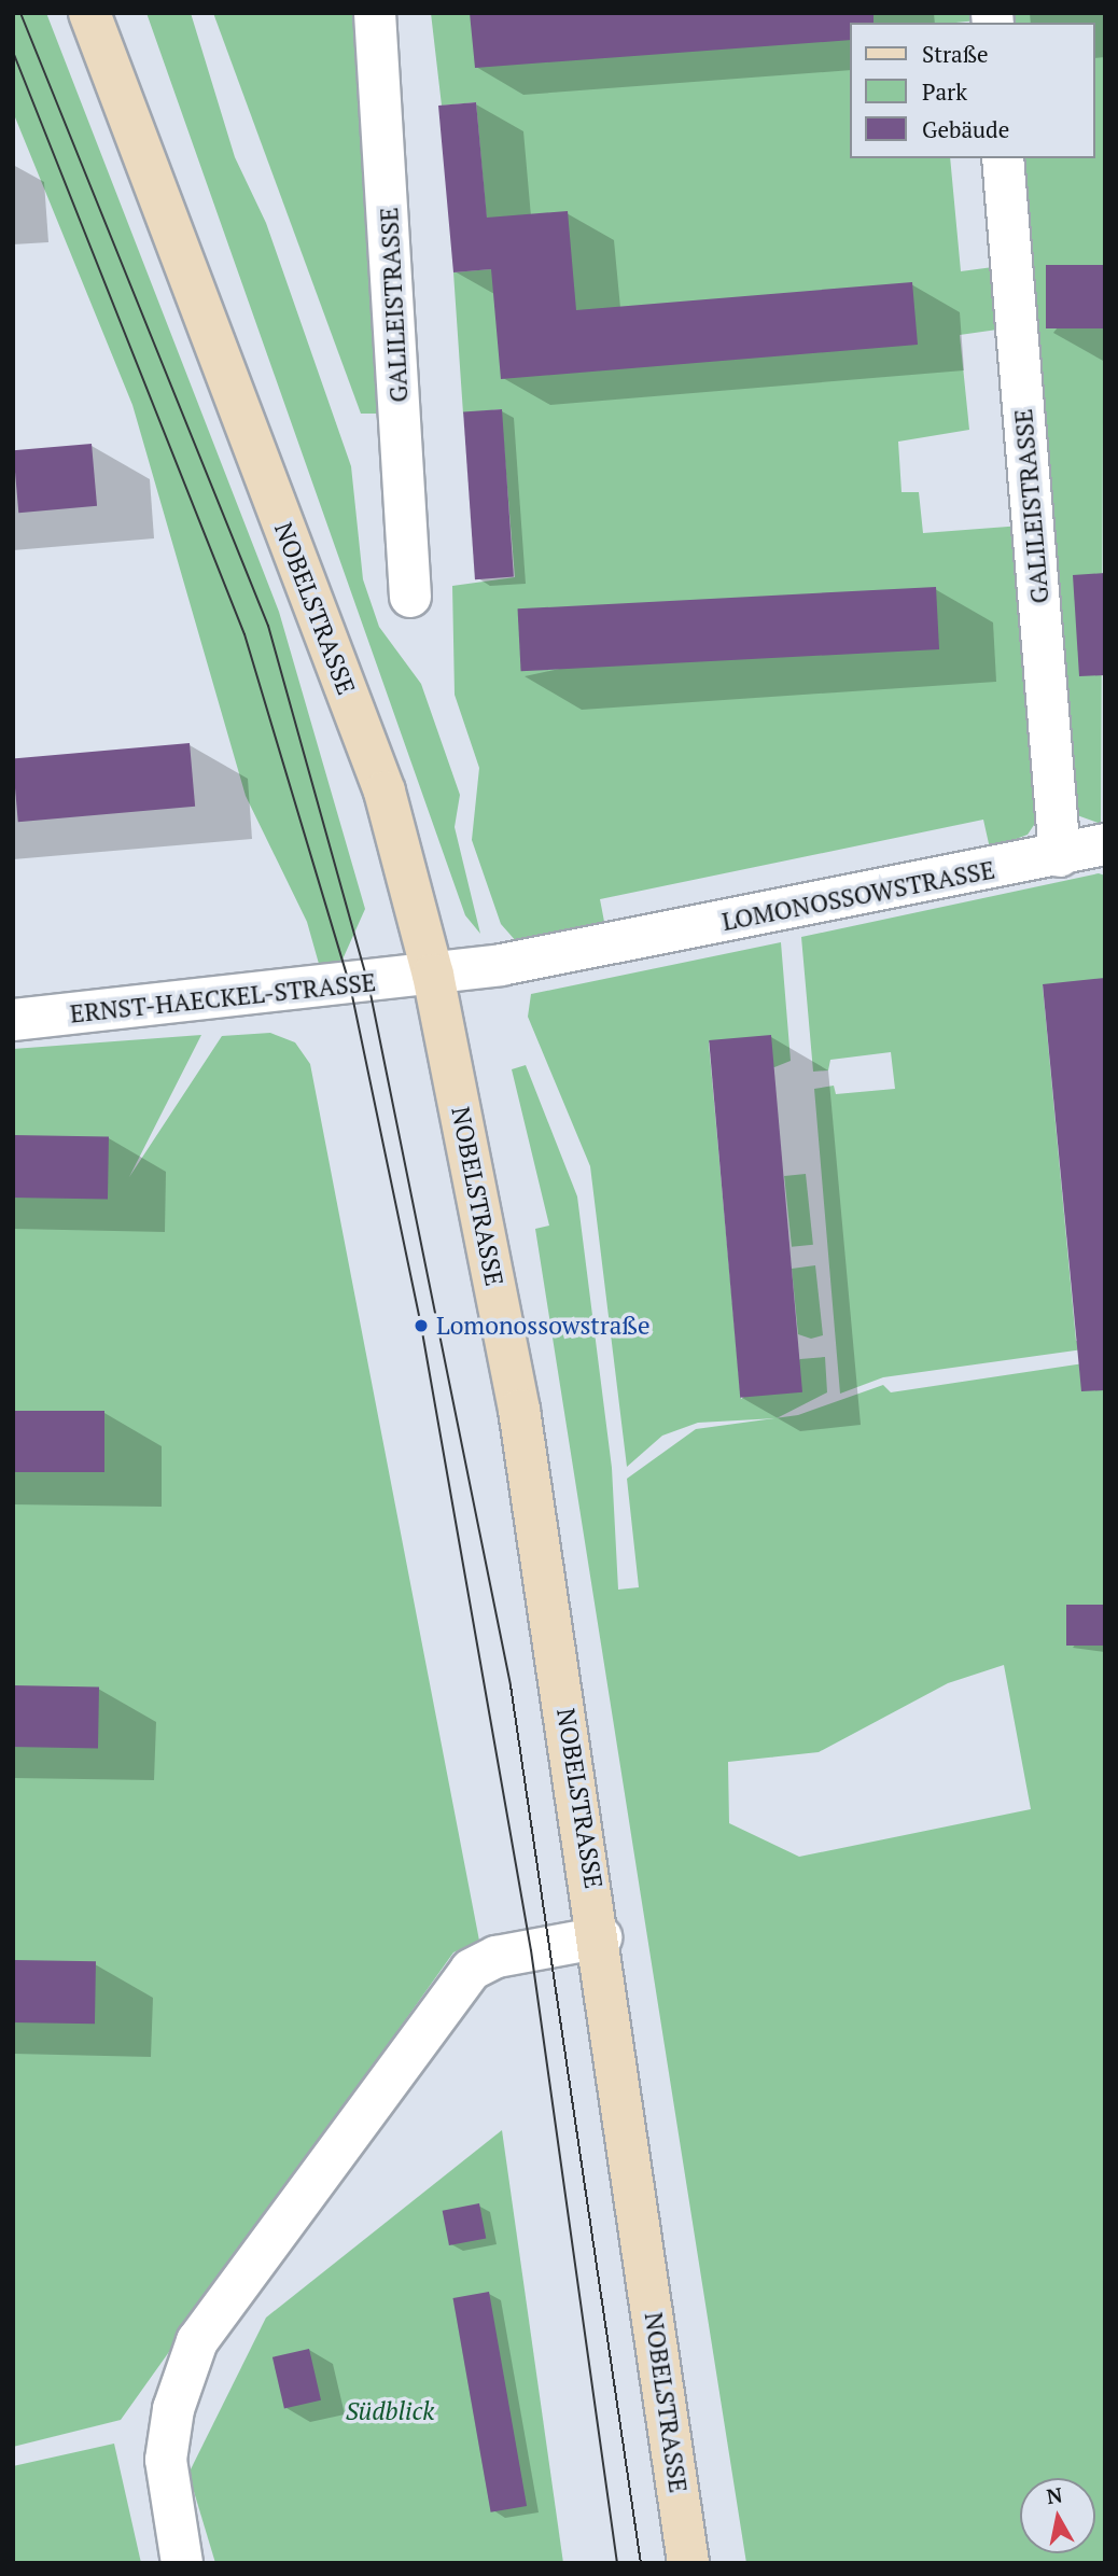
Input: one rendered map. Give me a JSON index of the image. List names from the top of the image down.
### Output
{
  "streets": {
    "main road": ["NOBELSTRASSE"],
    "street": ["GALILEISTRASSE", "LOMONOSSOWSTRASSE", "ERNST-HAECKEL-STRASSE"]
  },
  "crossings": [
    ["GALILEISTRASSE", "LOMONOSSOWSTRASSE"],
    ["NOBELSTRASSE", "LOMONOSSOWSTRASSE"],
    ["NOBELSTRASSE", "ERNST-HAECKEL-STRASSE"],
    ["LOMONOSSOWSTRASSE", "ERNST-HAECKEL-STRASSE"]
  ],
  "parks": ["Südblick"],
  "places": ["Lomonossowstraße"],
  "legend": ["Straße", "Park", "Gebäude"],
  "north": "top"
}
